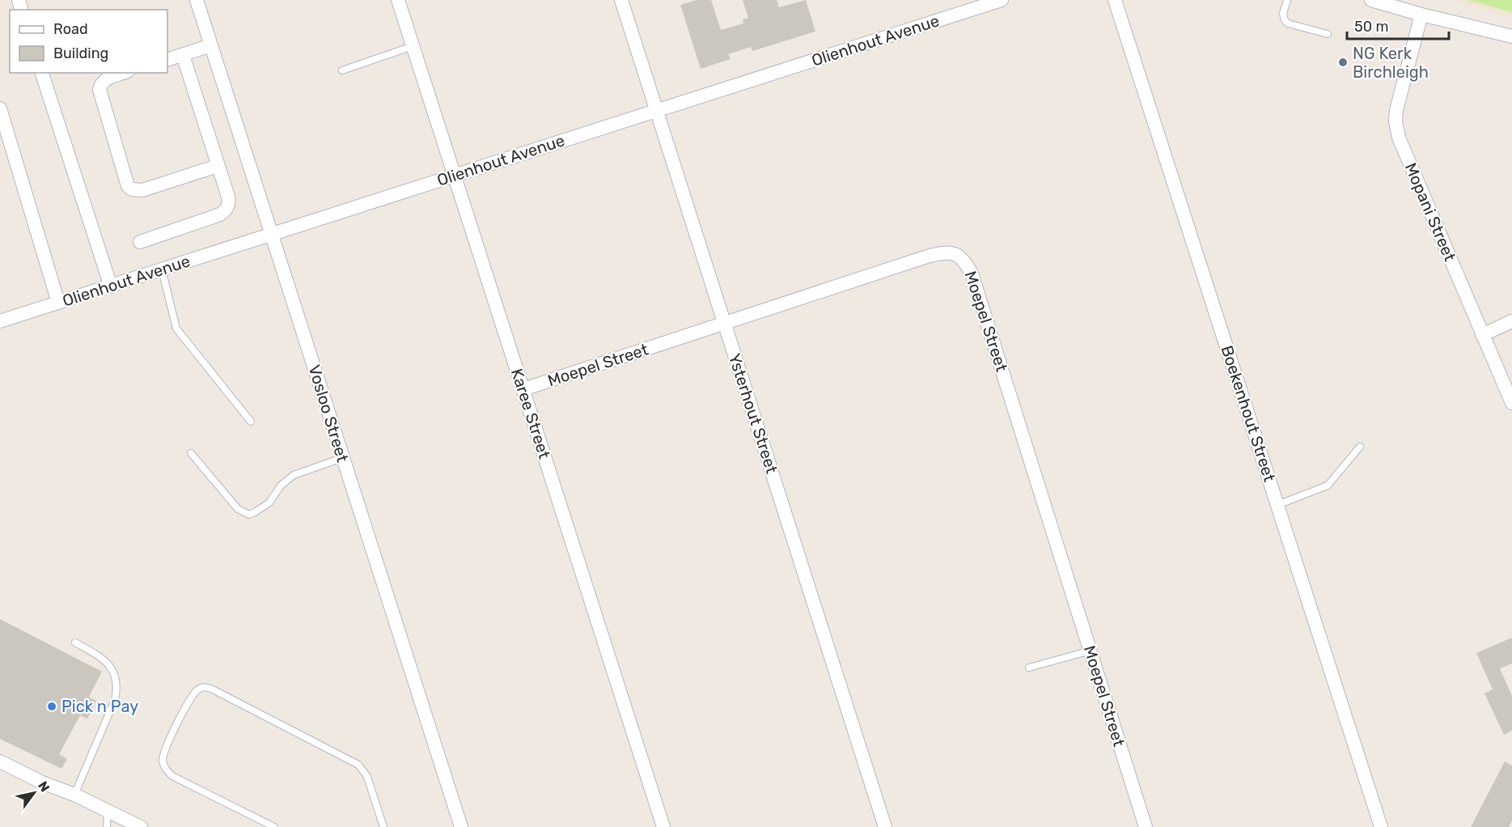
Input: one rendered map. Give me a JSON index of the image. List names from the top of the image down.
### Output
{
  "streets": {
    "street": [
      "Olienhout Avenue",
      "Mopani Street",
      "Moepel Street",
      "Vosloo Street",
      "Karee Street",
      "Ysterhout Street",
      "Boekenhout Street"
    ]
  },
  "crossings": [
    ["Olienhout Avenue", "Vosloo Street"],
    ["Olienhout Avenue", "Karee Street"],
    ["Olienhout Avenue", "Ysterhout Street"],
    ["Moepel Street", "Karee Street"],
    ["Moepel Street", "Ysterhout Street"]
  ],
  "places": ["NG Kerk Birchleigh", "Pick n Pay"],
  "legend": ["Road", "Building"],
  "scale_bar": "50 m",
  "north": "top right"
}
